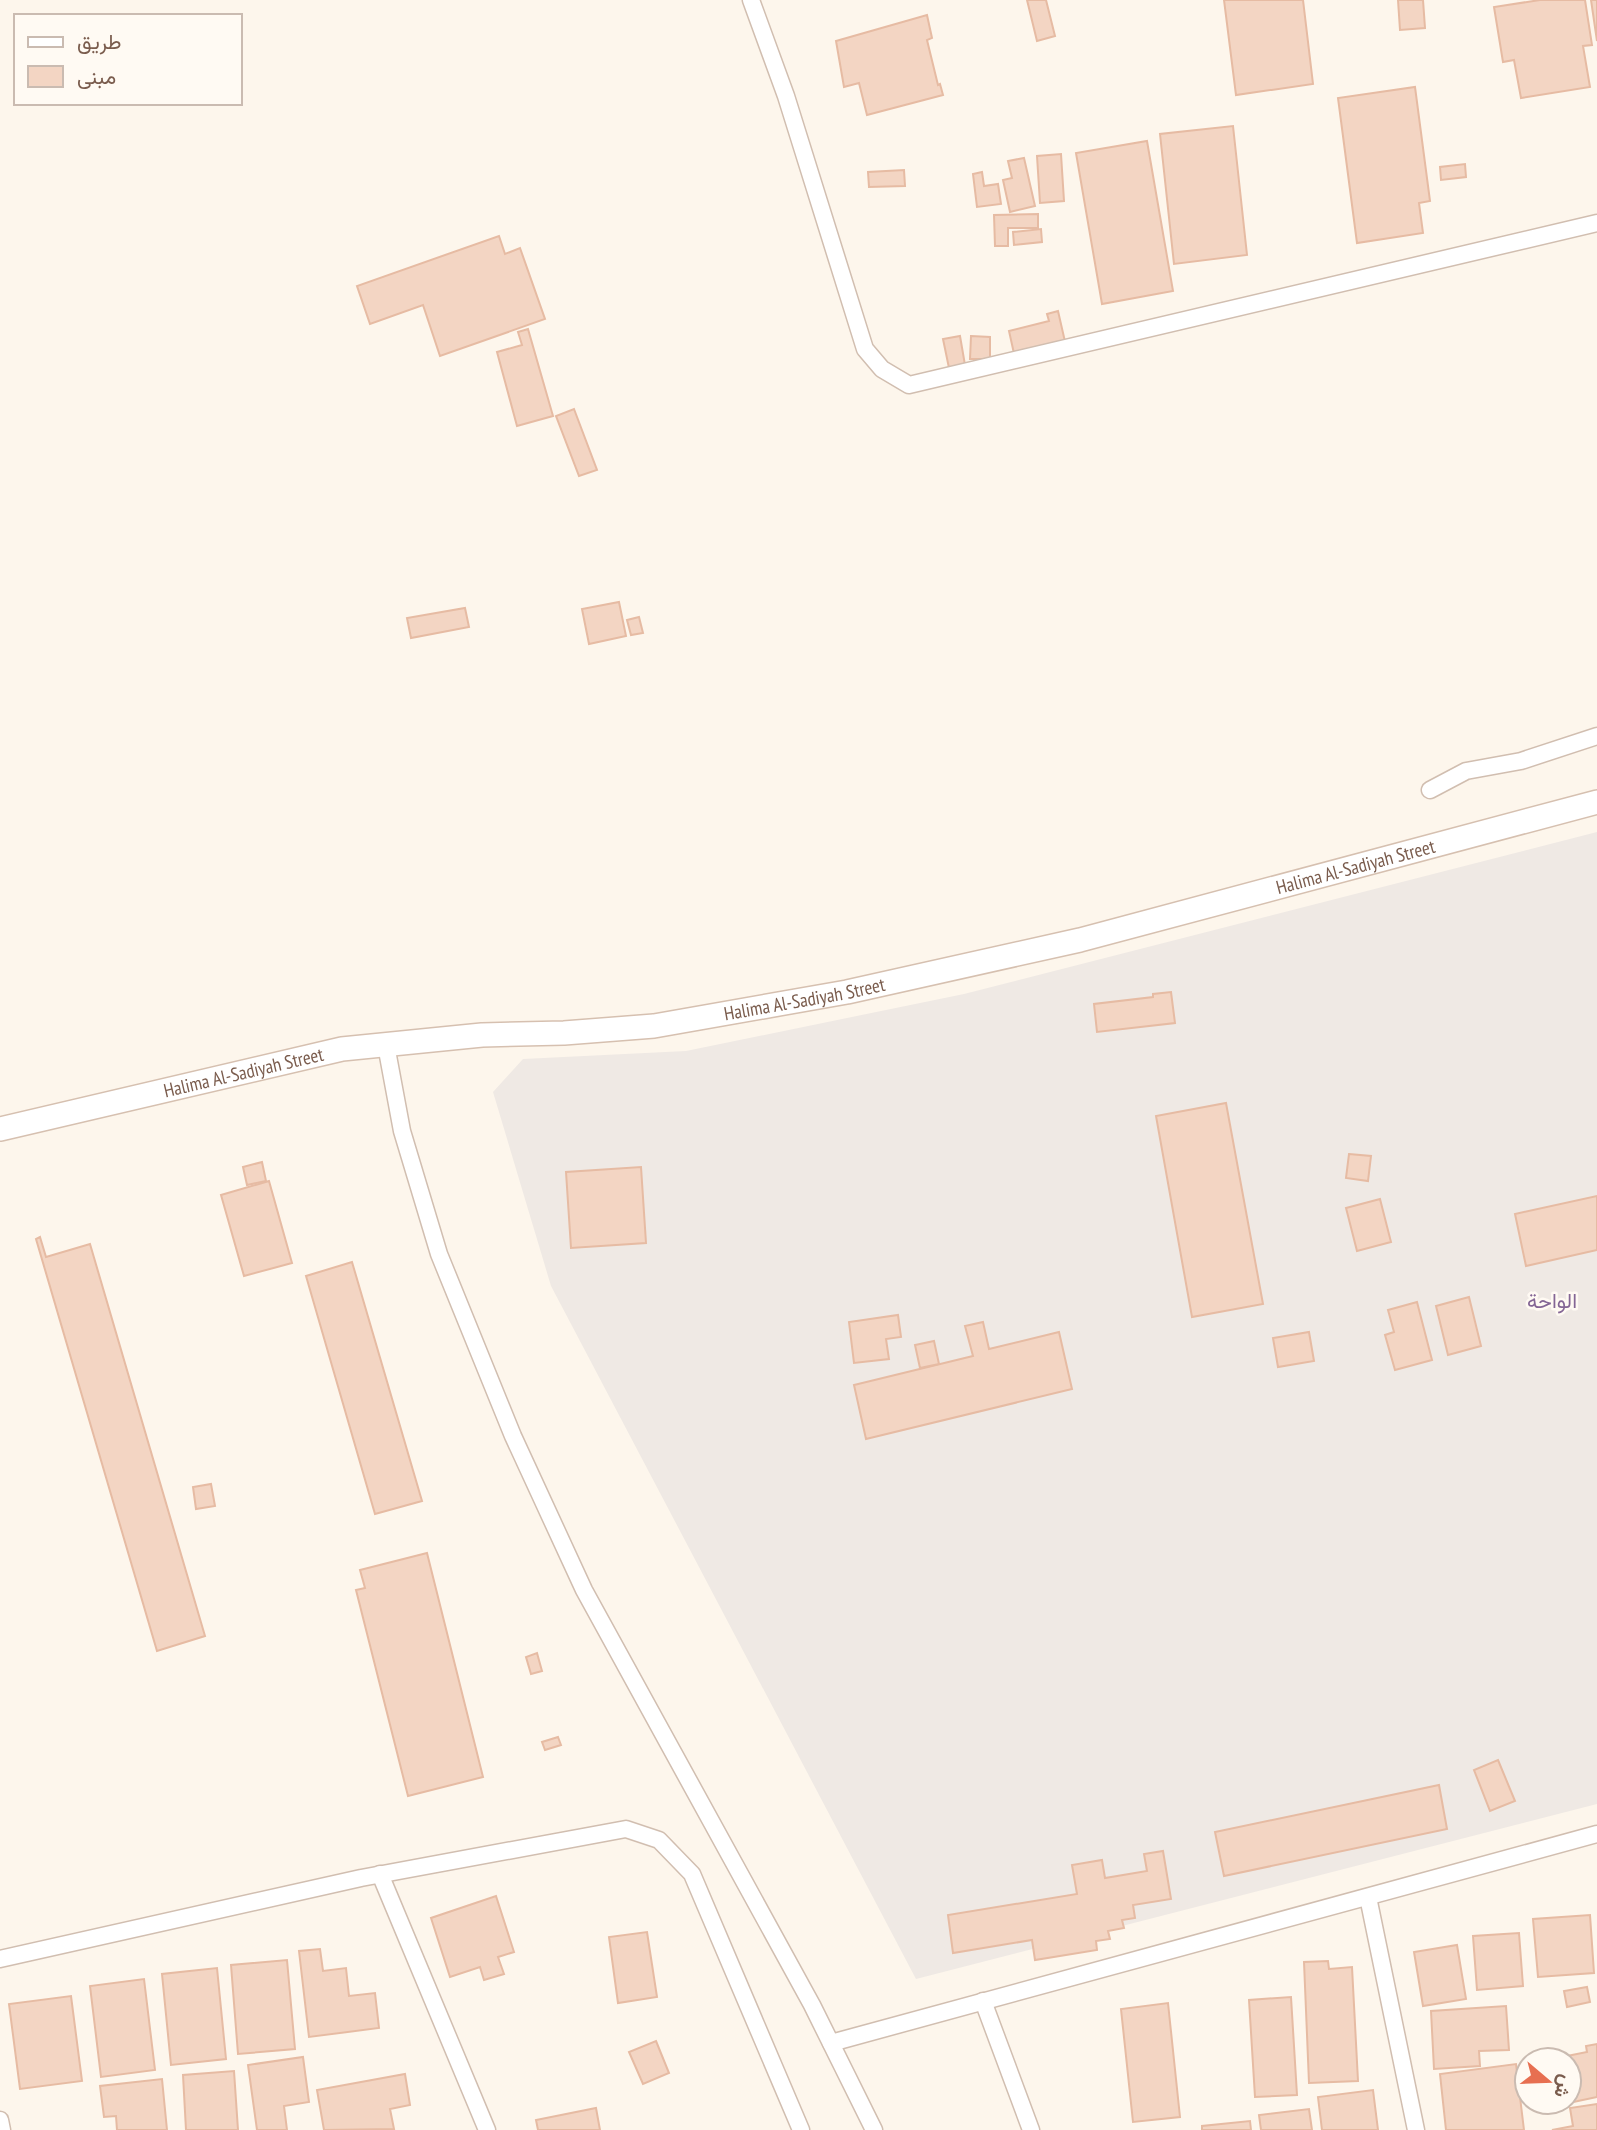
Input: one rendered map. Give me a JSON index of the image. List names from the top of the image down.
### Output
{
  "streets": {
    "street": ["Halima Al-Sadiyah Street"]
  },
  "districts": ["الواحة"],
  "legend": ["طريق", "مبنى"],
  "north": "right"
}
